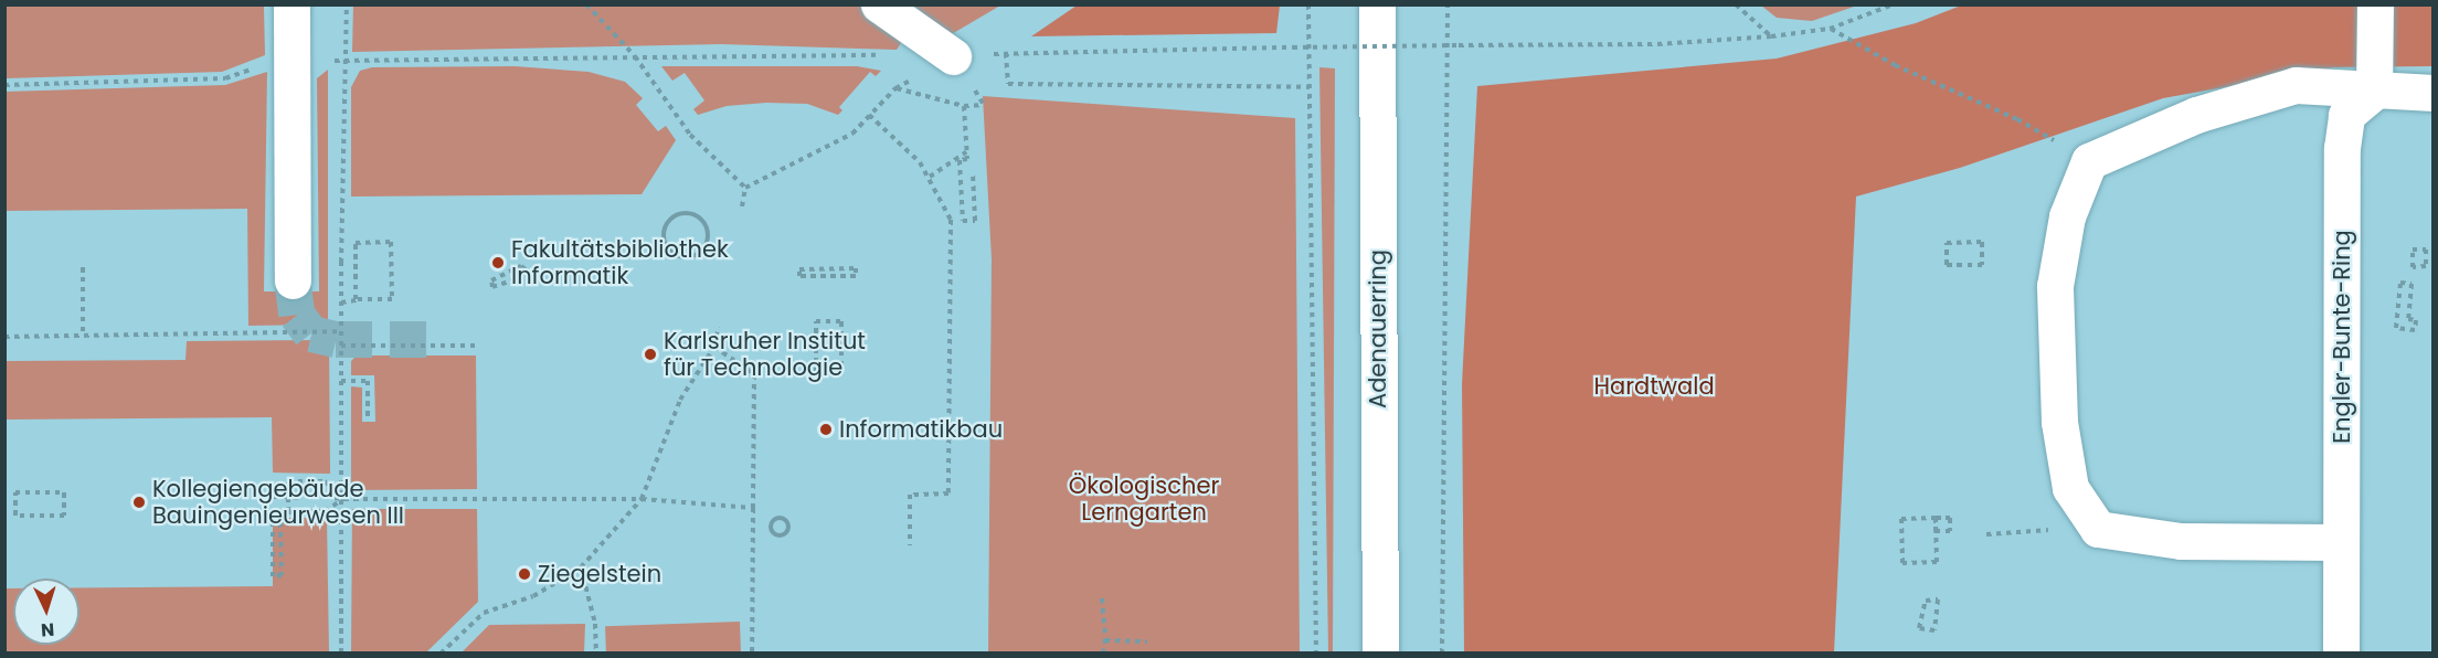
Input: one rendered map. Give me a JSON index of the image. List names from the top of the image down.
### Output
{
  "streets": {
    "street": ["Adenauerring", "Engler-Bunte-Ring"]
  },
  "parks": ["Hardtwald", "Ökologischer Lerngarten"],
  "places": [
    "Fakultätsbibliothek Informatik",
    "Karlsruher Institut für Technologie",
    "Informatikbau",
    "Kollegiengebäude Bauingenieurwesen III",
    "Ziegelstein"
  ],
  "north": "bottom"
}
